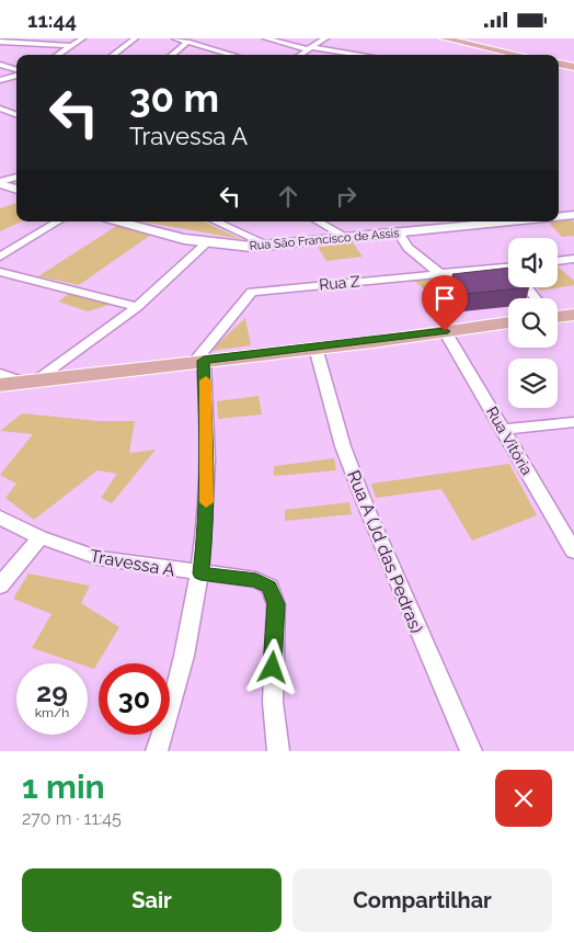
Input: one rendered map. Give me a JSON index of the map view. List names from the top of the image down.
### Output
{
  "streets": {
    "street": [
      "Rua São Francisco de Assis",
      "Rua Z",
      "Rua Vitória",
      "Rua A (Jd das Pedras)",
      "Travessa A"
    ]
  },
  "page": {
    "status": "11:44",
    "turn": ["30 m", "Travessa A"],
    "speed": "29 km/h",
    "limit": "30",
    "heading": ["1 min", "270 m · 11:45"],
    "buttons": ["Sair", "Compartilhar"]
  }
}
